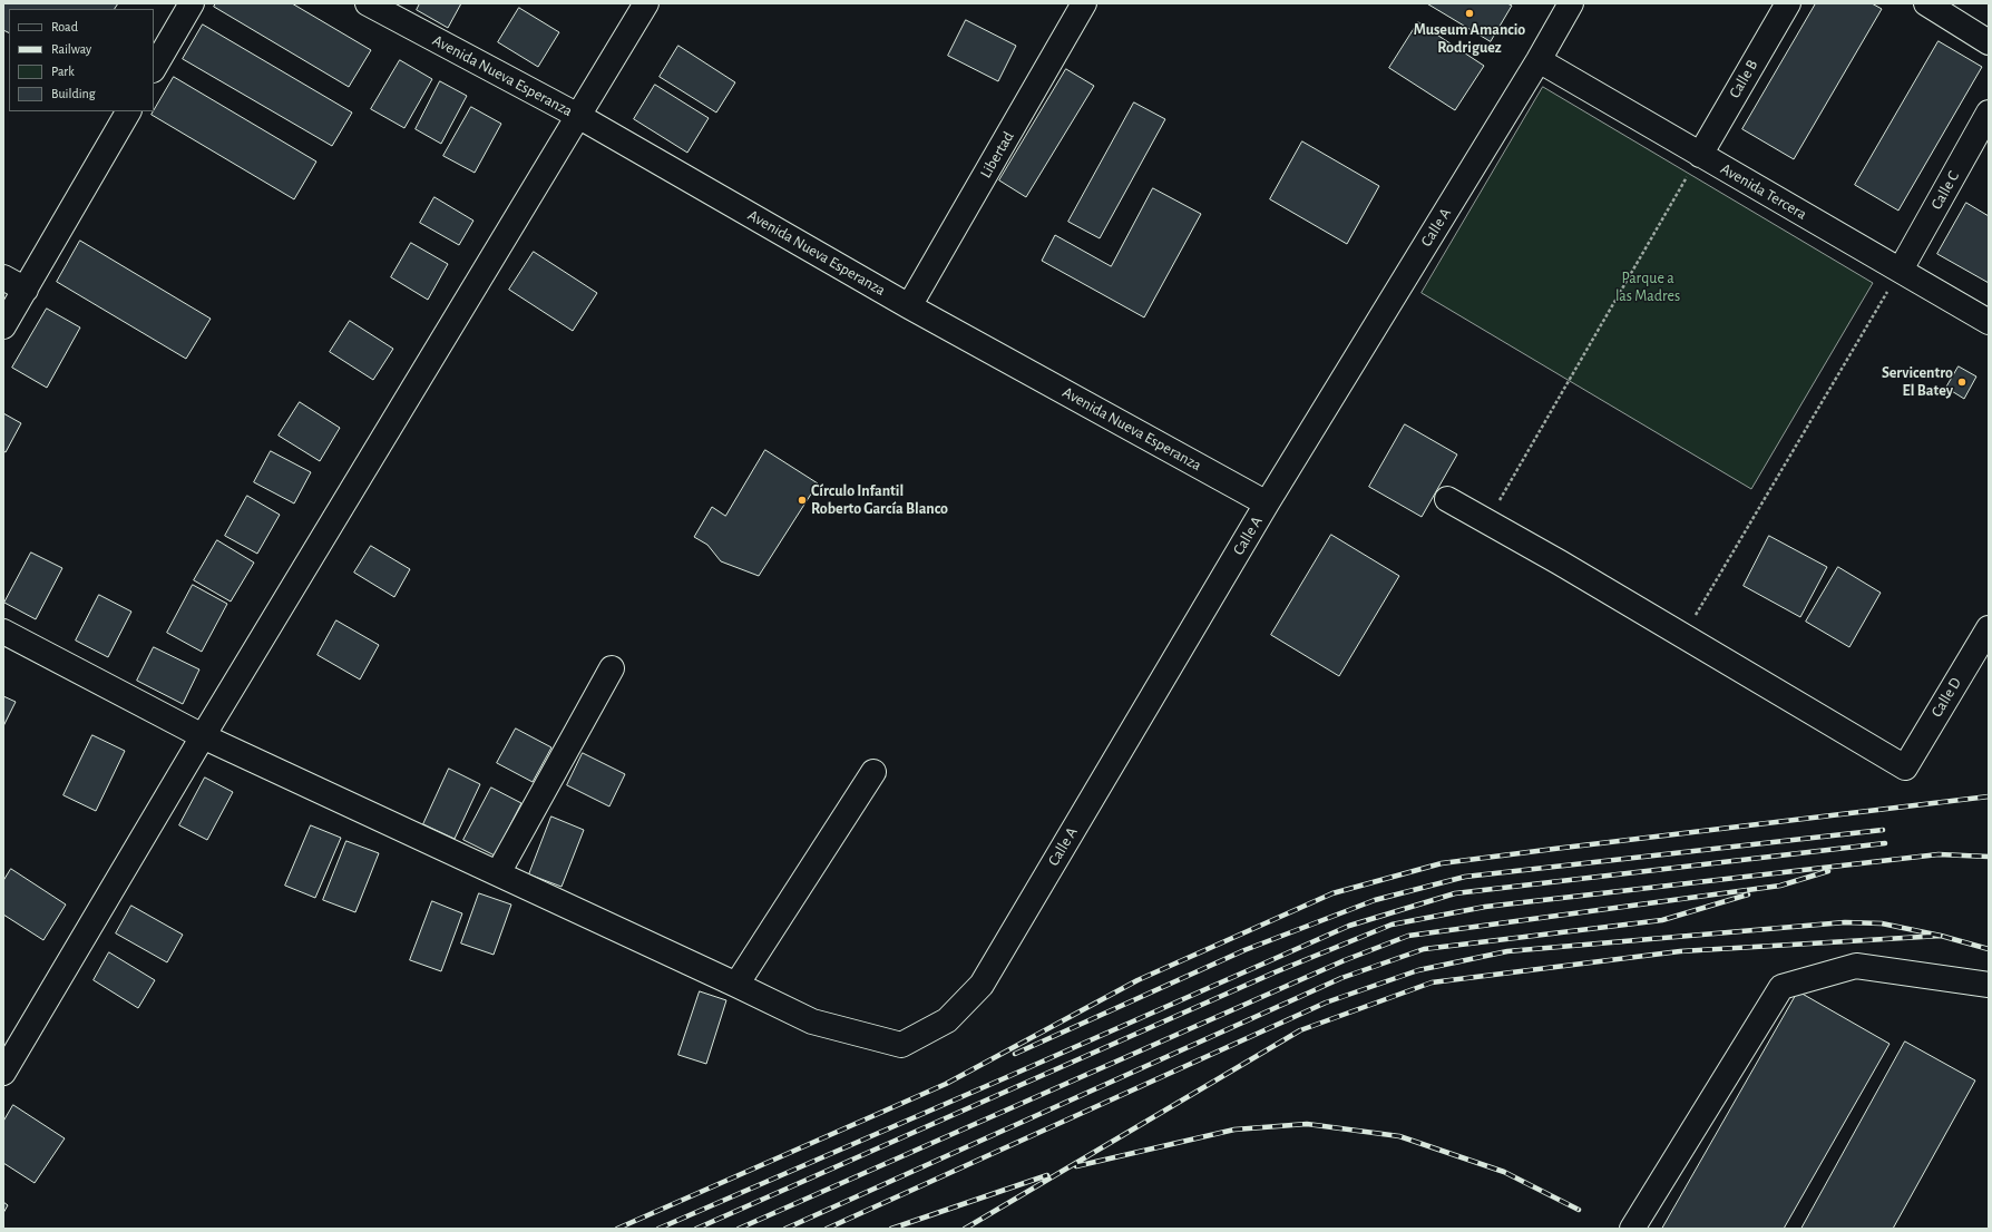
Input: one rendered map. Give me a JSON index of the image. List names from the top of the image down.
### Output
{
  "streets": {
    "street": [
      "Avenida Nueva Esperanza",
      "Calle B",
      "Libertad",
      "Calle C",
      "Avenida Tercera",
      "Calle A",
      "Calle D"
    ]
  },
  "crossings": [
    ["Avenida Nueva Esperanza", "Libertad"],
    ["Avenida Nueva Esperanza", "Calle A"],
    ["Calle B", "Avenida Tercera"],
    ["Calle C", "Avenida Tercera"],
    ["Avenida Tercera", "Calle A"]
  ],
  "parks": ["Parque a las Madres"],
  "places": ["Museum Amancio Rodriguez", "Servicentro El Batey", "Círculo Infantil Roberto García Blanco"],
  "legend": [
    "Road",
    "Railway",
    "Park",
    "Building"
  ]
}
